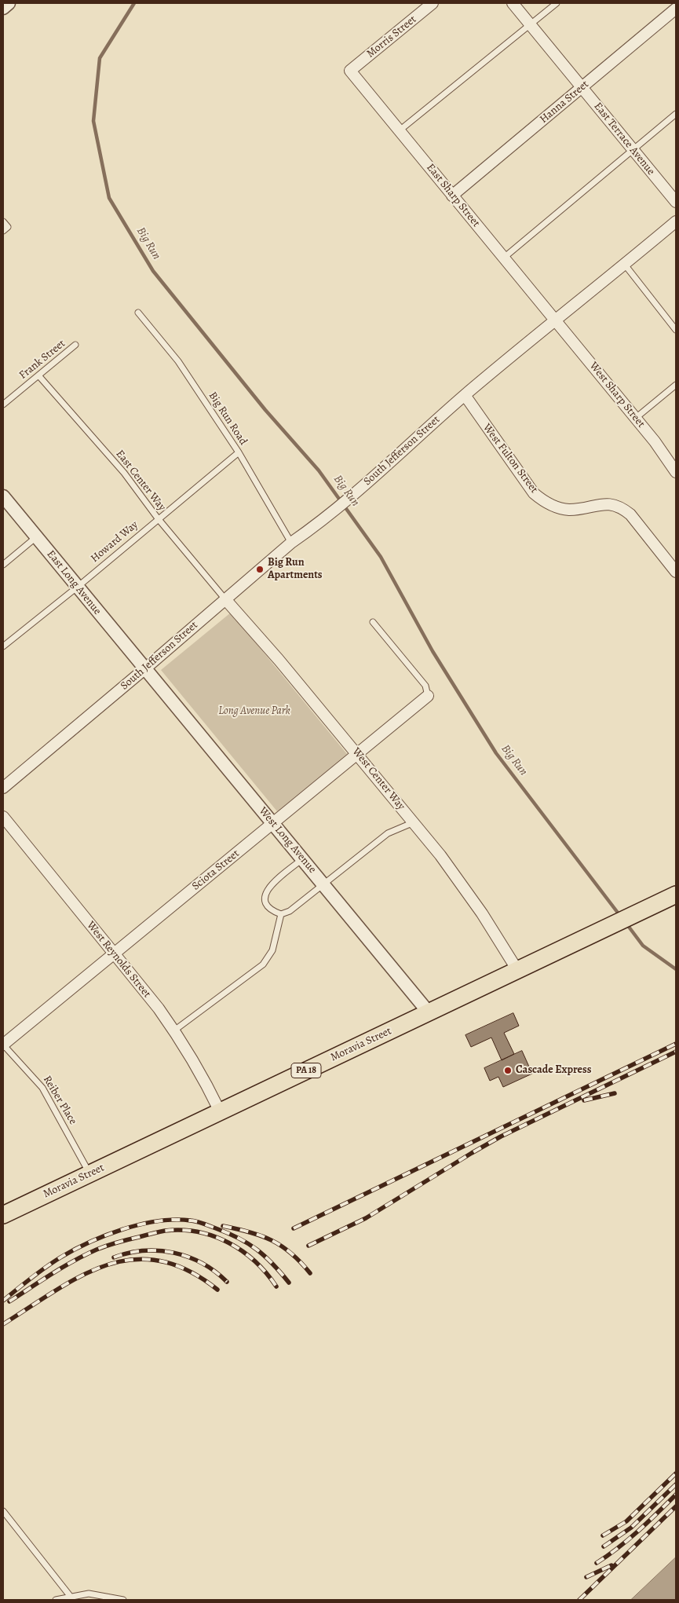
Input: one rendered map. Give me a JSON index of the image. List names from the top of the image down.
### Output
{
  "streets": {
    "main road": ["Moravia Street", "PA 18"],
    "street": [
      "Morris Street",
      "Hanna Street",
      "East Terrace Avenue",
      "East Sharp Street",
      "West Sharp Street",
      "South Jefferson Street",
      "West Fulton Street",
      "East Long Avenue",
      "West Center Way",
      "West Long Avenue",
      "Sciota Street",
      "West Reynolds Street"
    ],
    "lane": [
      "Frank Street",
      "Big Run Road",
      "East Center Way",
      "Howard Way",
      "Reiber Place"
    ]
  },
  "crossings": [
    ["Morris Street", "East Sharp Street"],
    ["Hanna Street", "East Terrace Avenue"],
    ["Hanna Street", "East Sharp Street"],
    ["East Sharp Street", "West Sharp Street"],
    ["East Sharp Street", "South Jefferson Street"],
    ["Frank Street", "East Center Way"],
    ["West Sharp Street", "South Jefferson Street"],
    ["Big Run Road", "South Jefferson Street"],
    ["Big Run Road", "Howard Way"],
    ["South Jefferson Street", "West Fulton Street"],
    ["South Jefferson Street", "East Center Way"],
    ["South Jefferson Street", "East Long Avenue"],
    ["South Jefferson Street", "West Center Way"],
    ["South Jefferson Street", "West Long Avenue"],
    ["East Center Way", "Howard Way"],
    ["East Center Way", "West Center Way"],
    ["Howard Way", "East Long Avenue"],
    ["East Long Avenue", "West Long Avenue"],
    ["West Center Way", "Sciota Street"],
    ["West Center Way", "Moravia Street"],
    ["West Long Avenue", "Sciota Street"],
    ["West Long Avenue", "Moravia Street"],
    ["Sciota Street", "West Reynolds Street"],
    ["Sciota Street", "Reiber Place"],
    ["West Reynolds Street", "Moravia Street"],
    ["Moravia Street", "Reiber Place"]
  ],
  "water": ["Big Run"],
  "parks": ["Long Avenue Park"],
  "places": ["Big Run Apartments", "Cascade Express"]
}
